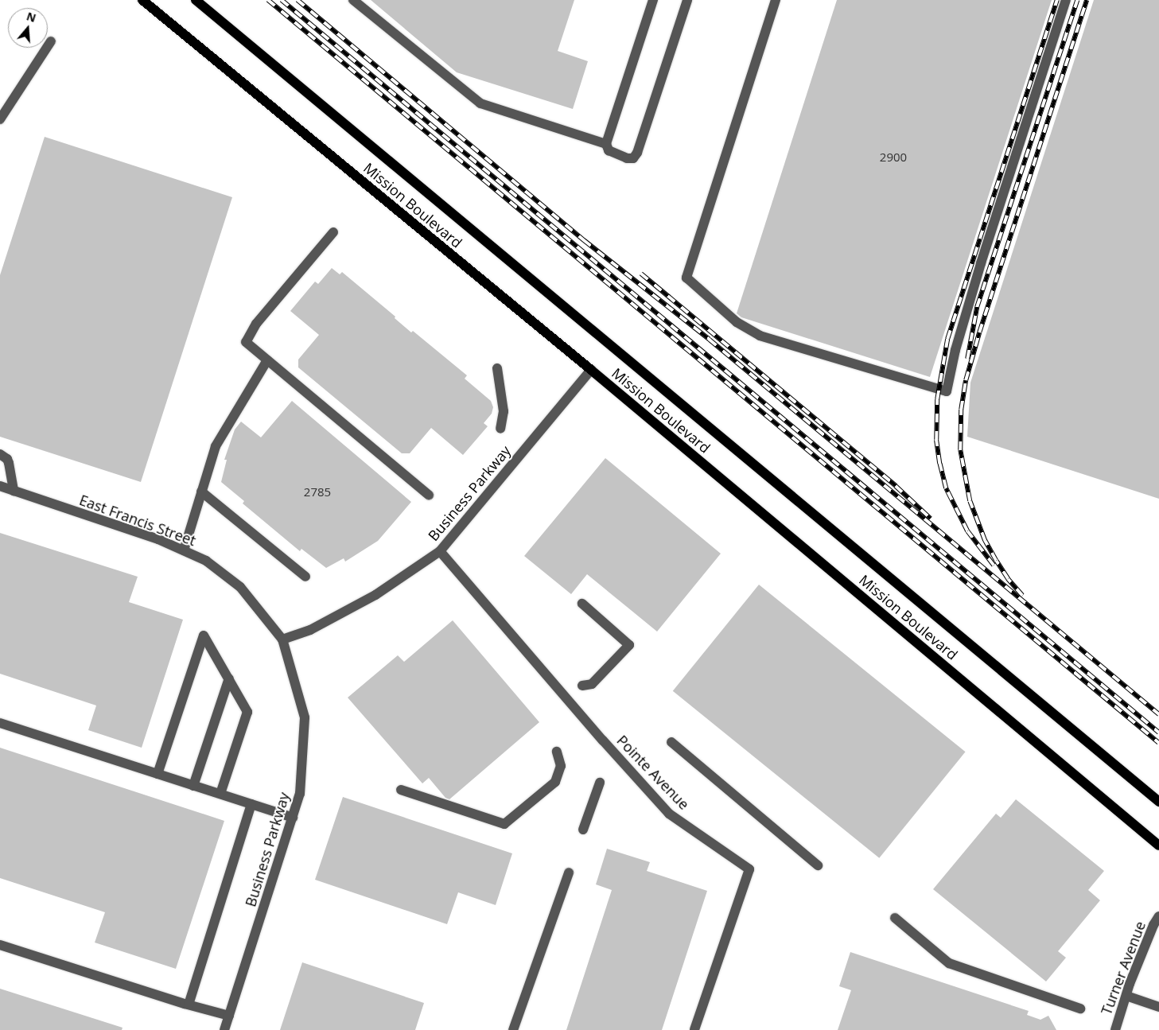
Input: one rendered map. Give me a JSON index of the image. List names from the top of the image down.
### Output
{
  "streets": {
    "main road": ["Mission Boulevard"],
    "street": [
      "Business Parkway",
      "East Francis Street",
      "Pointe Avenue",
      "Turner Avenue"
    ]
  },
  "crossings": [
    ["Mission Boulevard", "Business Parkway"],
    ["Business Parkway", "East Francis Street"],
    ["Business Parkway", "Pointe Avenue"]
  ],
  "house_numbers": ["2900", "2785"],
  "north": "top"
}
